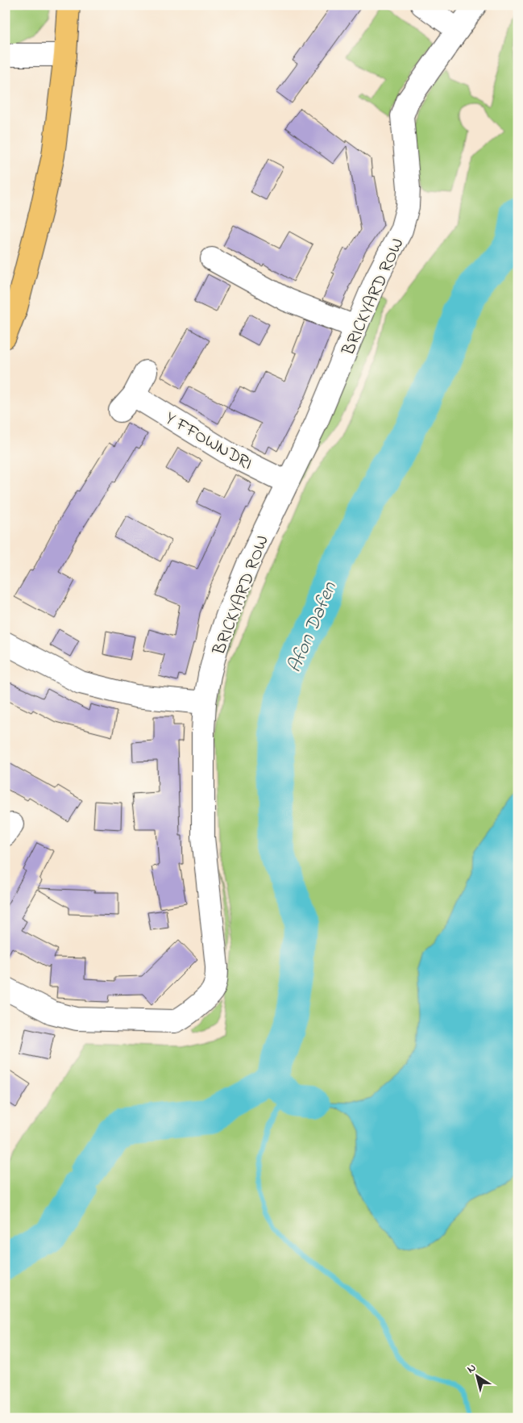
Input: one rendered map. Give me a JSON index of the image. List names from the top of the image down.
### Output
{
  "streets": {
    "street": ["BRICKYARD ROW", "Y FFOWNDRI"]
  },
  "crossings": [
    ["BRICKYARD ROW", "Y FFOWNDRI"]
  ],
  "water": ["Afon Dafen"],
  "north": "top left"
}
